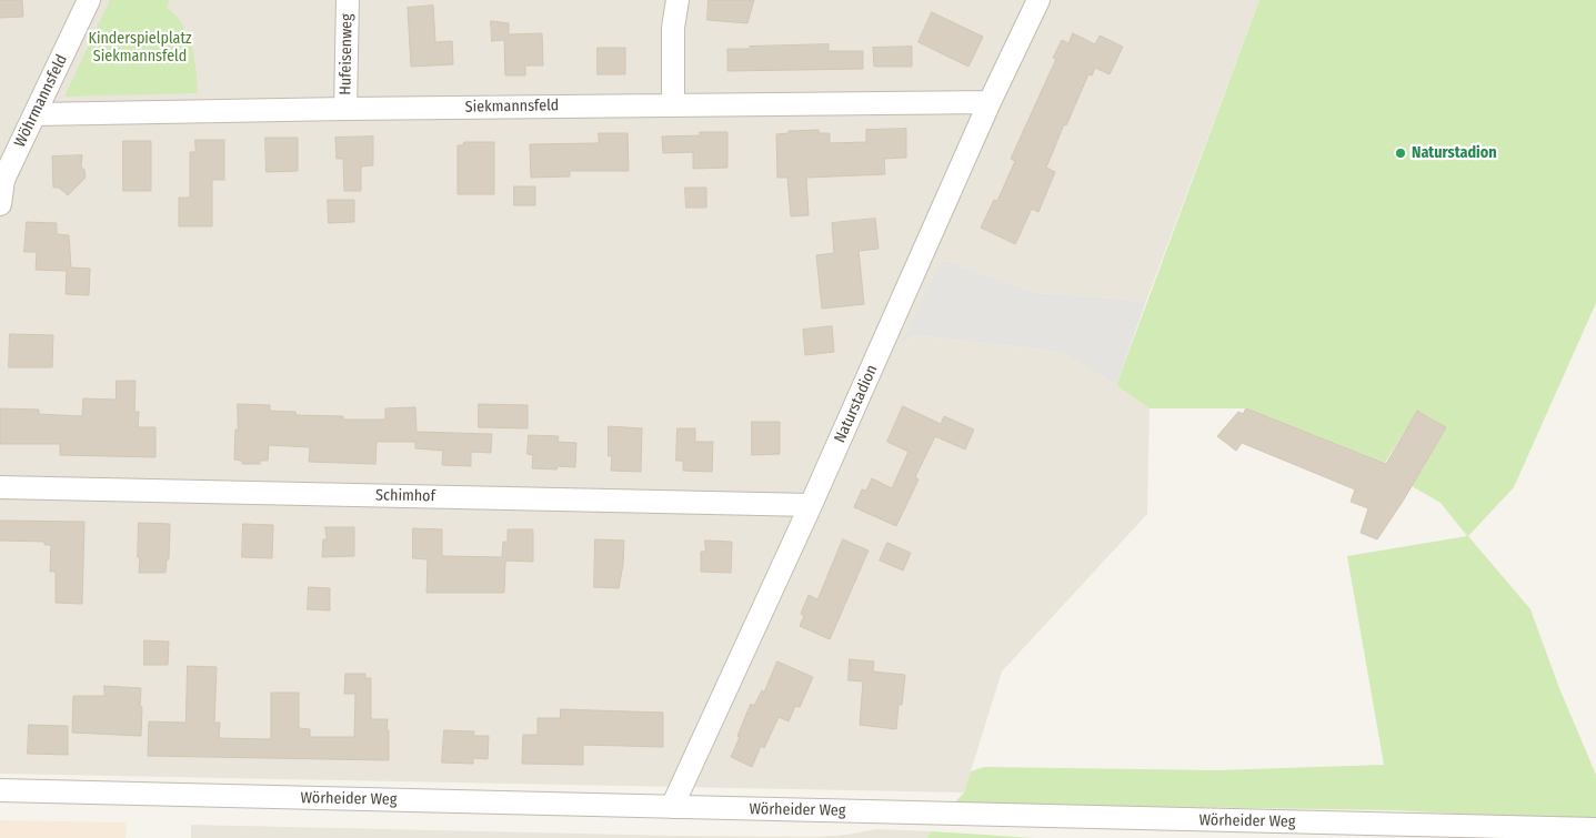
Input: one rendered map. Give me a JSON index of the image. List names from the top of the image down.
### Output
{
  "streets": {
    "street": [
      "Hufeisenweg",
      "Wöhrmannsfeld",
      "Siekmannsfeld",
      "Naturstadion",
      "Schimhof",
      "Wörheider Weg"
    ]
  },
  "crossings": [
    ["Hufeisenweg", "Siekmannsfeld"],
    ["Wöhrmannsfeld", "Siekmannsfeld"],
    ["Siekmannsfeld", "Naturstadion"],
    ["Naturstadion", "Schimhof"],
    ["Naturstadion", "Wörheider Weg"]
  ],
  "parks": ["Kinderspielplatz Siekmannsfeld"],
  "places": ["Naturstadion"]
}
